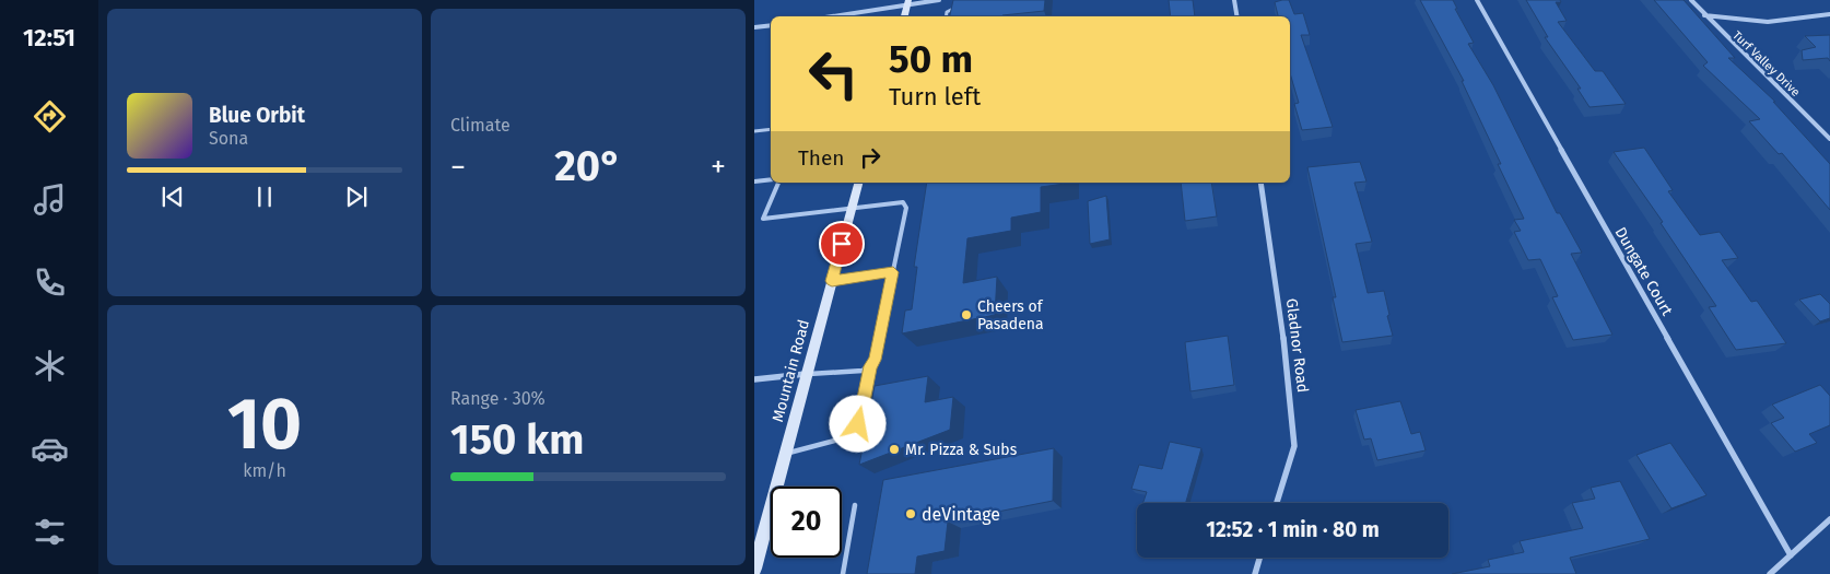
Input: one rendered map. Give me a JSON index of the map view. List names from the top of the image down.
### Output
{
  "streets": {
    "main road": ["Mountain Road"],
    "street": ["Turf Valley Drive", "Dungate Court", "Gladnor Road"]
  },
  "places": ["Cheers of Pasadena", "Mr. Pizza & Subs", "deVintage"],
  "page": {
    "tabs": "12:51",
    "tile": [
      "Climate",
      ["10", "km/h"],
      ["Range · 30%", "150 km"]
    ],
    "turn": ["50 m", "Turn left"],
    "song": ["Blue Orbit", "Sona"],
    "then": "Then",
    "heat": ["−", "20°", "+"],
    "limit": "20",
    "trip": "12:52 · 1 min · 80 m"
  }
}
